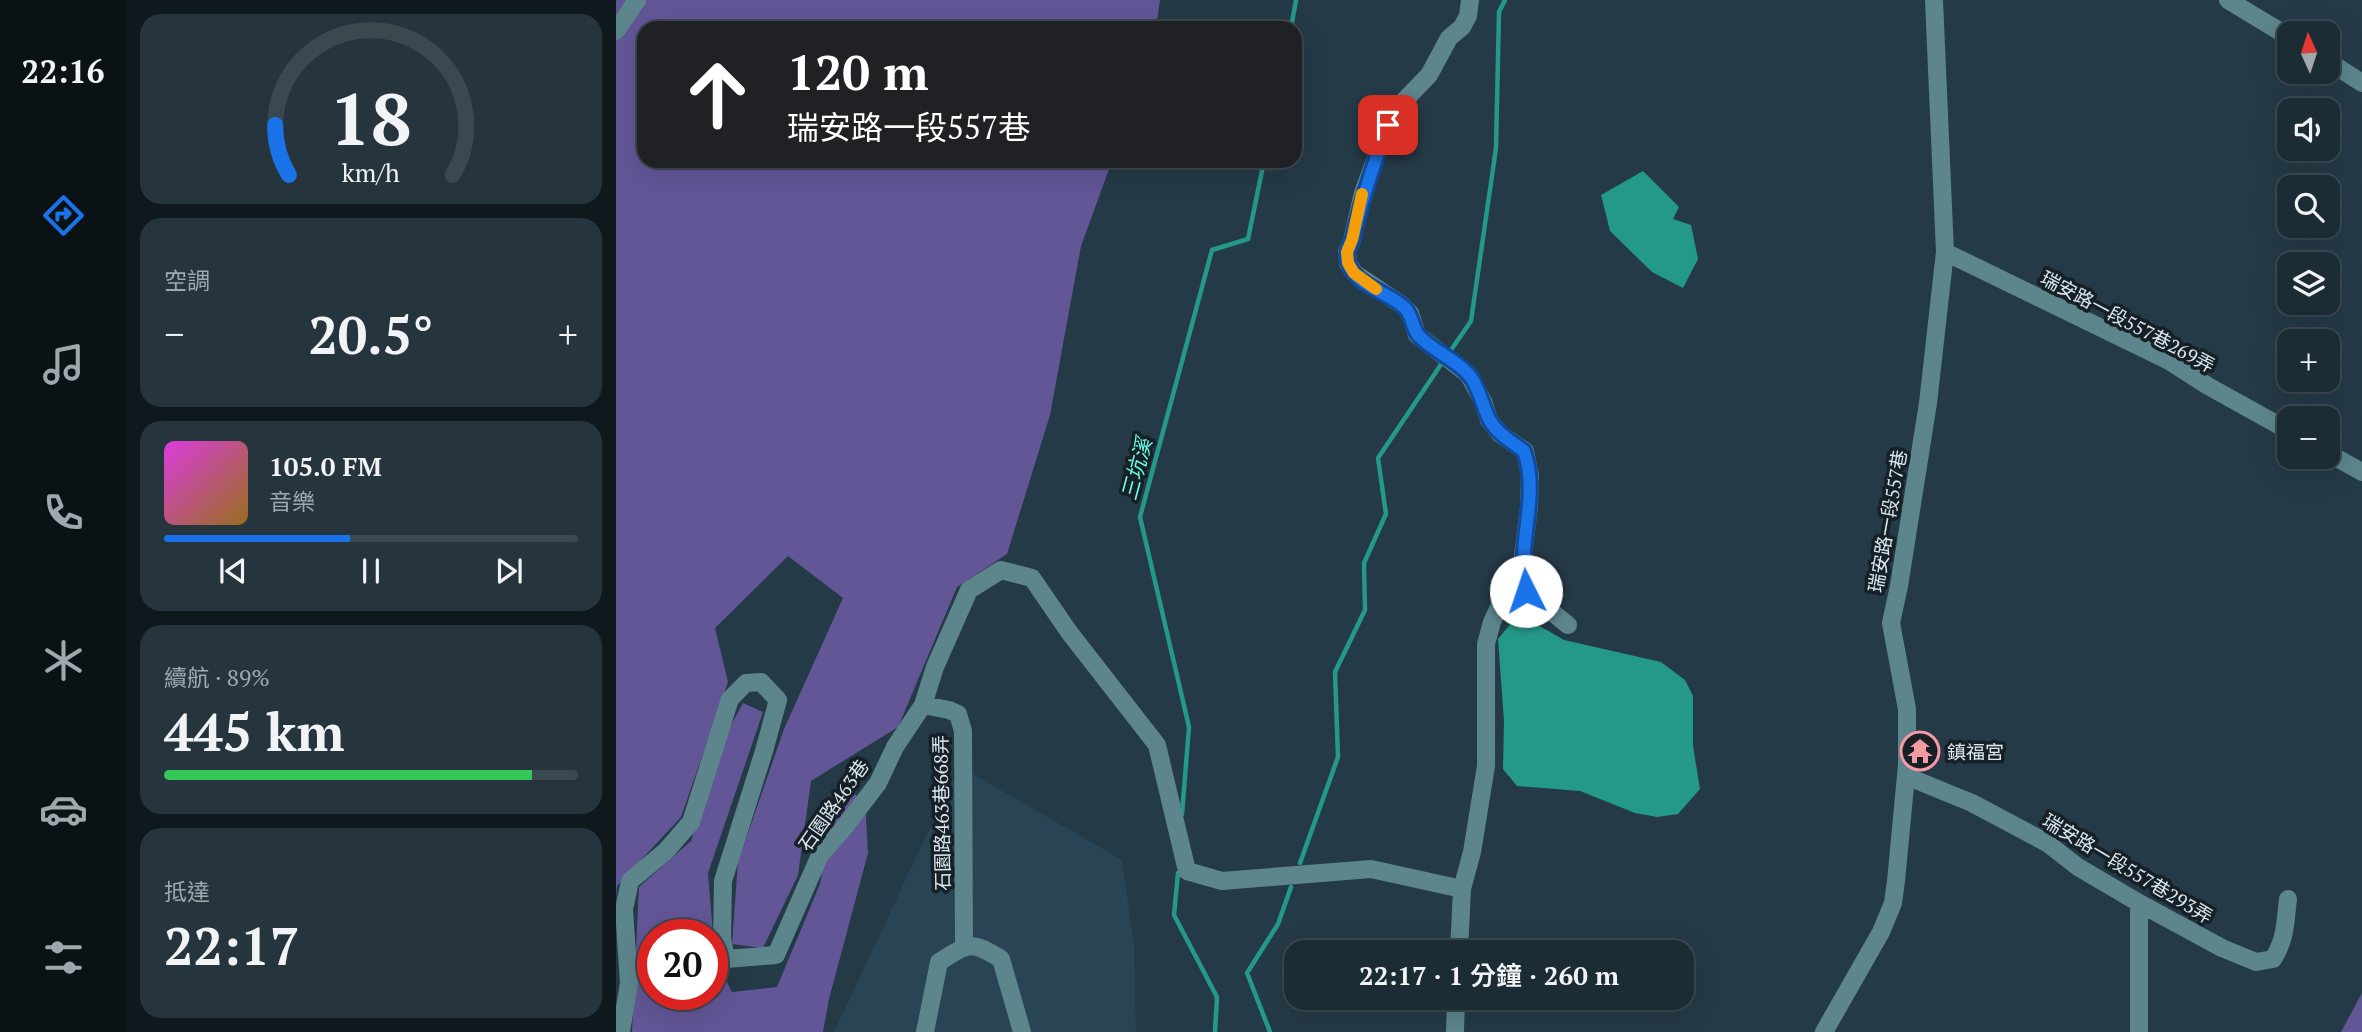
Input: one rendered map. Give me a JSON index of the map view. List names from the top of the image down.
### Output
{
  "streets": {
    "street": [
      "瑞安路一段557巷269弄",
      "瑞安路一段557巷",
      "石園路463巷",
      "石園路463巷668弄",
      "瑞安路一段557巷293弄"
    ]
  },
  "crossings": [
    ["瑞安路一段557巷269弄", "瑞安路一段557巷"],
    ["瑞安路一段557巷", "瑞安路一段557巷293弄"],
    ["石園路463巷", "石園路463巷668弄"]
  ],
  "water": ["三坑溪"],
  "places": {
    "temple": ["鎮福宮"]
  },
  "north": "top",
  "page": {
    "tabs": "22:16",
    "map_buttons": ["+", "−"],
    "turn": ["120 m", "瑞安路一段557巷"],
    "tile": [
      "空調",
      ["續航 · 89%", "445 km"],
      ["抵達", "22:17"]
    ],
    "heat": ["−", "20.5°", "+"],
    "song": ["105.0 FM", "音樂"],
    "limit": "20",
    "trip": "22:17 · 1 分鐘 · 260 m",
    "gauge": ["18", "km/h"]
  }
}
